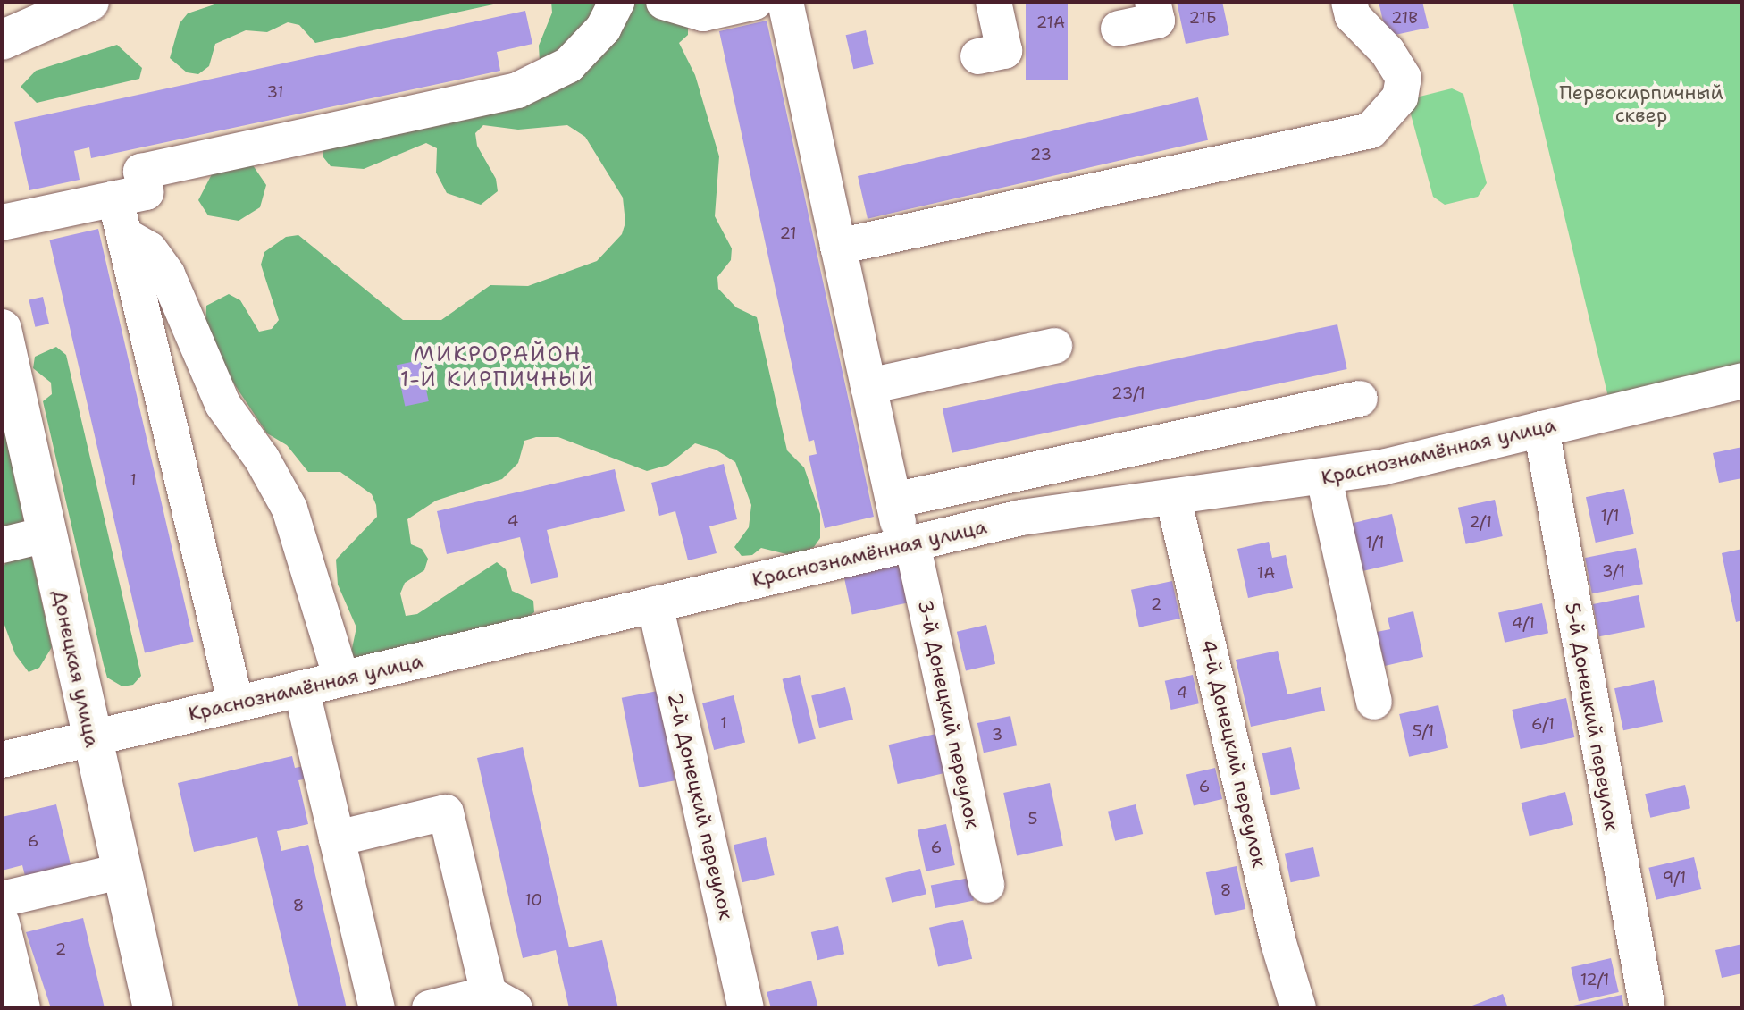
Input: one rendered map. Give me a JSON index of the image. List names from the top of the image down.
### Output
{
  "streets": {
    "main road": ["Донецкая улица"],
    "street": [
      "Краснознамённая улица",
      "3-й Донецкий переулок",
      "5-й Донецкий переулок",
      "4-й Донецкий переулок",
      "2-й Донецкий переулок"
    ]
  },
  "crossings": [
    ["Краснознамённая улица", "Донецкая улица"],
    ["Краснознамённая улица", "3-й Донецкий переулок"],
    ["Краснознамённая улица", "5-й Донецкий переулок"],
    ["Краснознамённая улица", "4-й Донецкий переулок"],
    ["Краснознамённая улица", "2-й Донецкий переулок"]
  ],
  "districts": ["МИКРОРАЙОН 1-Й КИРПИЧНЫЙ"],
  "parks": ["Первокирпичный сквер"],
  "house_numbers": [
    "21Б",
    "21В",
    "21А",
    "31",
    "23",
    "21",
    "23/1",
    "1",
    "1/1",
    "4",
    "2/1",
    "1/1",
    "3/1",
    "1А",
    "2",
    "4/1",
    "4",
    "1",
    "6/1",
    "5/1",
    "3",
    "6",
    "5",
    "6",
    "6",
    "9/1",
    "8",
    "10",
    "8",
    "2",
    "12/1"
  ]
}
